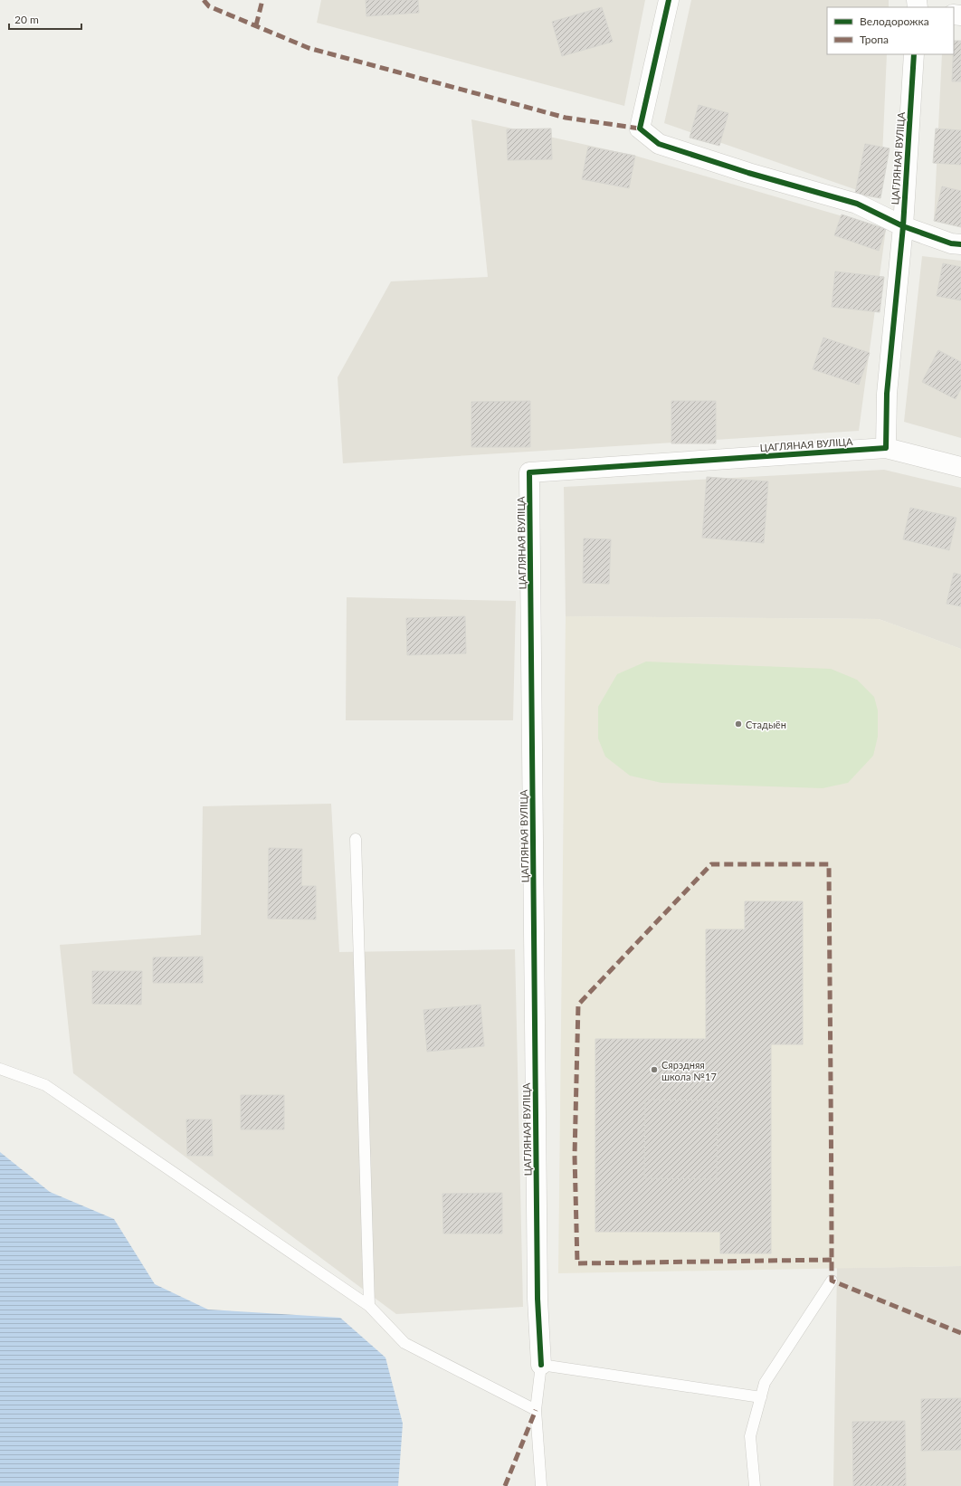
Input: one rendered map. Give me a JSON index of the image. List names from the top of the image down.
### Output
{
  "streets": {
    "street": ["ЦАГЛЯНАЯ ВУЛІЦА"]
  },
  "places": ["Стадыён", "Сярэдняя школа №17"],
  "legend": ["Велодорожка", "Тропа"],
  "scale_bar": "20 m"
}
